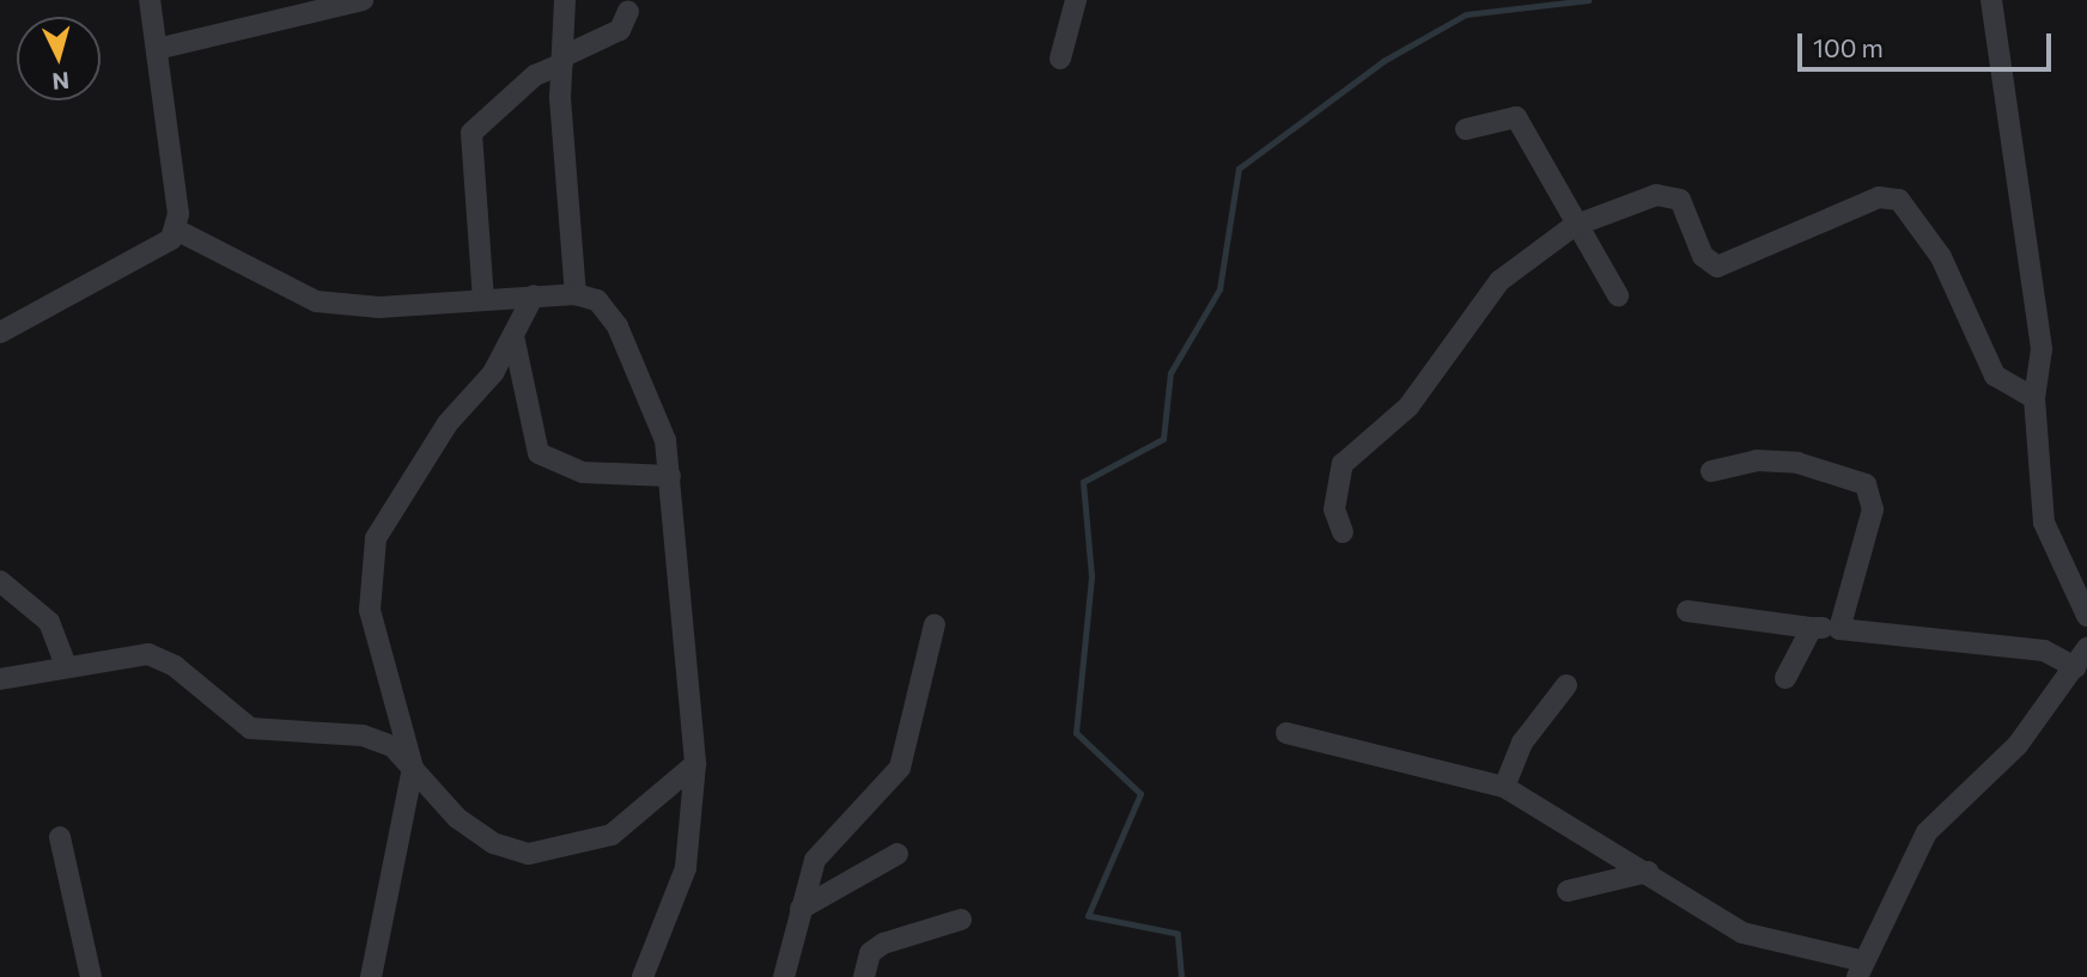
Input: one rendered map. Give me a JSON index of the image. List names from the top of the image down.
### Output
{
  "scale_bar": "100 m",
  "north": "bottom"
}
